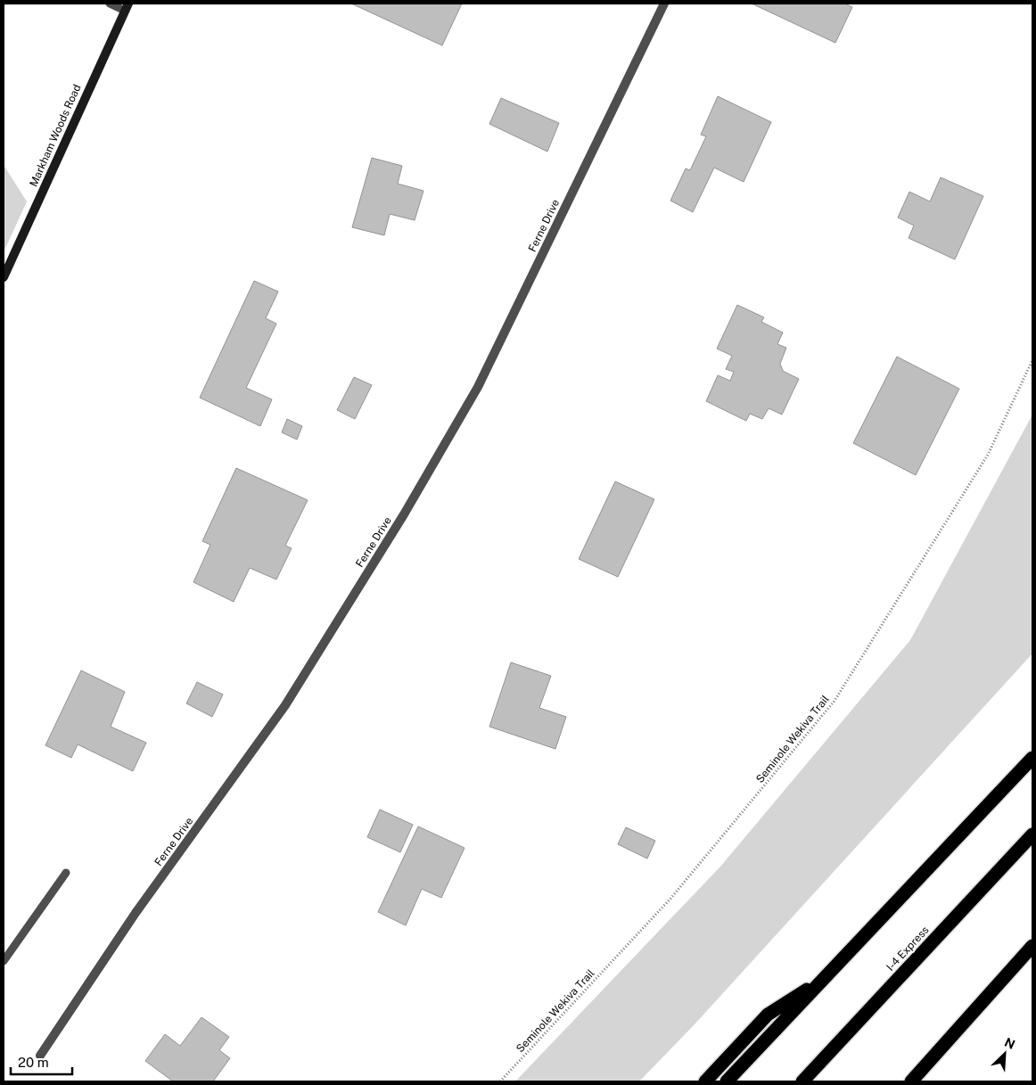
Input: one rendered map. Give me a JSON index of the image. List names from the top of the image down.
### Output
{
  "streets": {
    "highway": ["I-4 Express"],
    "main road": ["Markham Woods Road"],
    "street": ["Ferne Drive"],
    "path": ["Seminole Wekiva Trail"]
  },
  "scale_bar": "20 m",
  "north": "top right"
}
